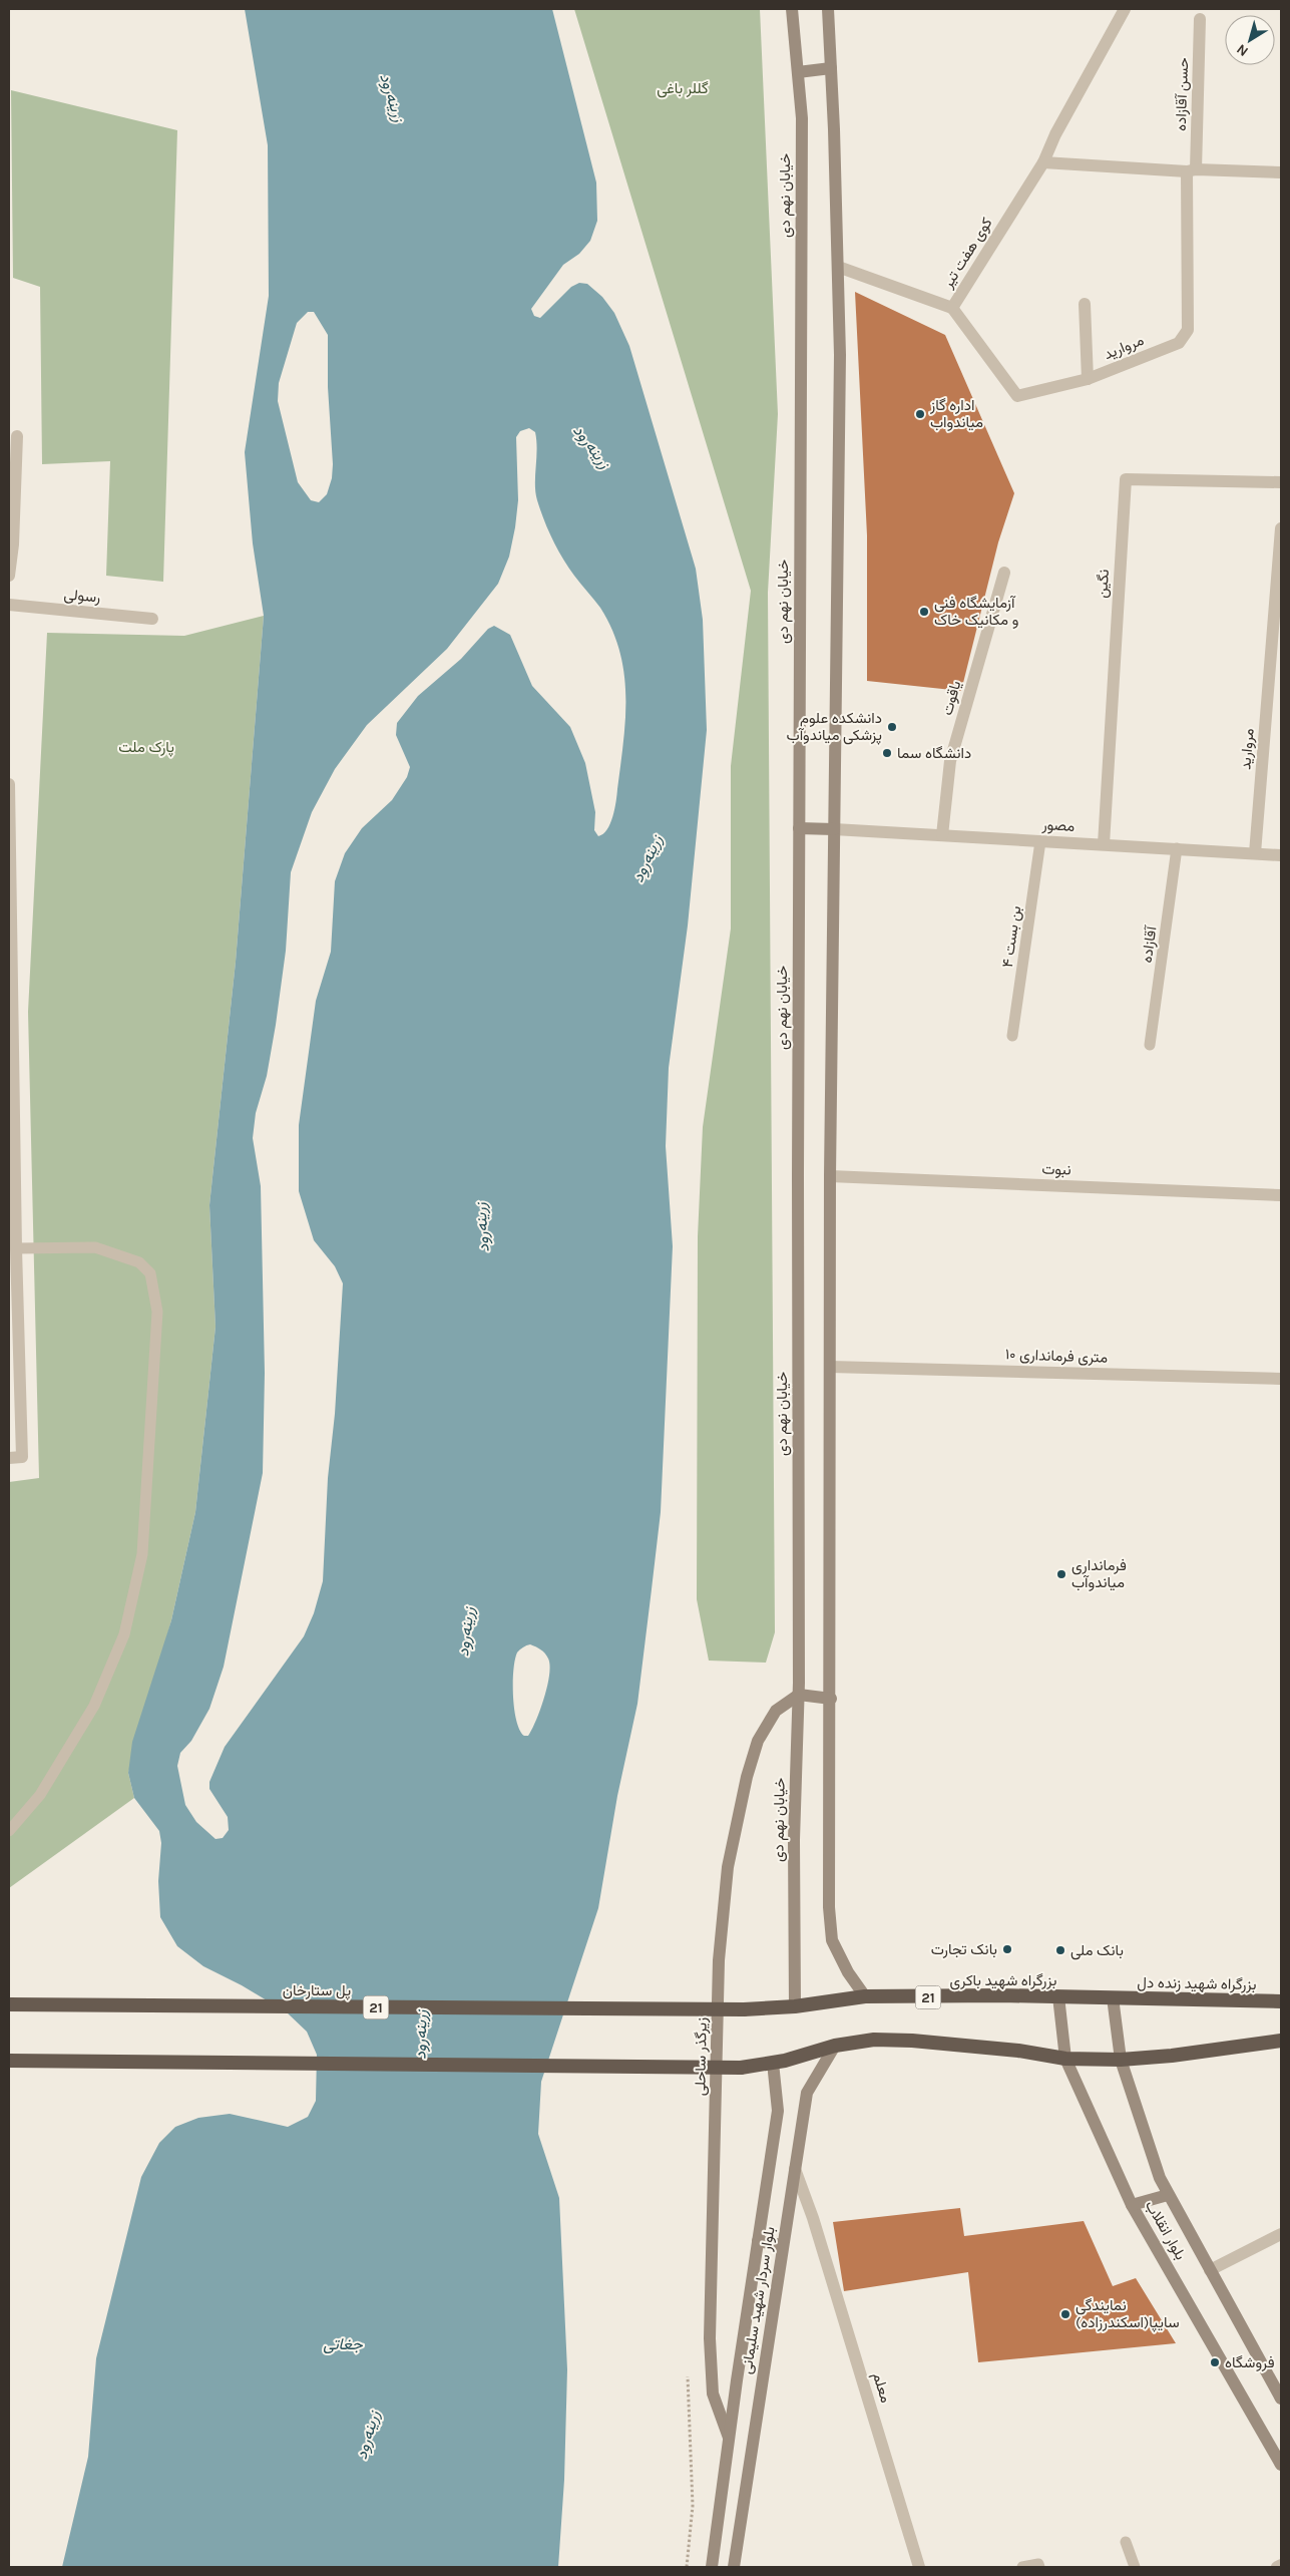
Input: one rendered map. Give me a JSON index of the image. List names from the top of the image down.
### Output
{
  "streets": {
    "highway": [
      "بزرگراه شهید باکری",
      "بزرگراه شهید زنده دل",
      "پل ستارخان",
      "21"
    ],
    "main road": [
      "خیابان نهم دی",
      "زیرگذر ساحلی",
      "بلوار انقلاب",
      "بلوار سردار شهید سلیمانی"
    ],
    "street": [
      "حسن آقازاده",
      "کوی هفت تیر",
      "مروارید",
      "نگین",
      "رسولی",
      "یاقوت",
      "مصور",
      "نبوت",
      "۱۰ متری فرمانداری",
      "معلم"
    ],
    "lane": ["بن بست ۴", "آقازاده"]
  },
  "crossings": [
    ["حسن آقازاده", "مروارید"],
    ["خیابان نهم دی", "بزرگراه شهید باکری"],
    ["خیابان نهم دی", "زیرگذر ساحلی"],
    ["کوی هفت تیر", "مروارید"],
    ["مروارید", "مصور"],
    ["نگین", "مصور"],
    ["یاقوت", "مصور"],
    ["مصور", "بن بست ۴"],
    ["مصور", "آقازاده"],
    ["بزرگراه شهید باکری", "بزرگراه شهید زنده دل"],
    ["بزرگراه شهید باکری", "پل ستارخان"],
    ["بزرگراه شهید باکری", "بلوار انقلاب"],
    ["بزرگراه شهید زنده دل", "بلوار انقلاب"],
    ["زیرگذر ساحلی", "بلوار سردار شهید سلیمانی"],
    ["بلوار سردار شهید سلیمانی", "معلم"]
  ],
  "water": ["زرینه‌رود", "جغاتی"],
  "parks": ["گللر باغی", "پارک ملت"],
  "places": [
    "اداره گاز میاندواب",
    "آزمایشگاه فنی و مکانیک خاک",
    "دانشکده علوم پزشکی میاندوآب",
    "دانشگاه سما",
    "فرمانداری میاندوآب",
    "بانک تجارت",
    "بانک ملی",
    "نمایندگی سایپا(اسکندرزاده)",
    "فروشگاه"
  ],
  "north": "bottom left"
}
